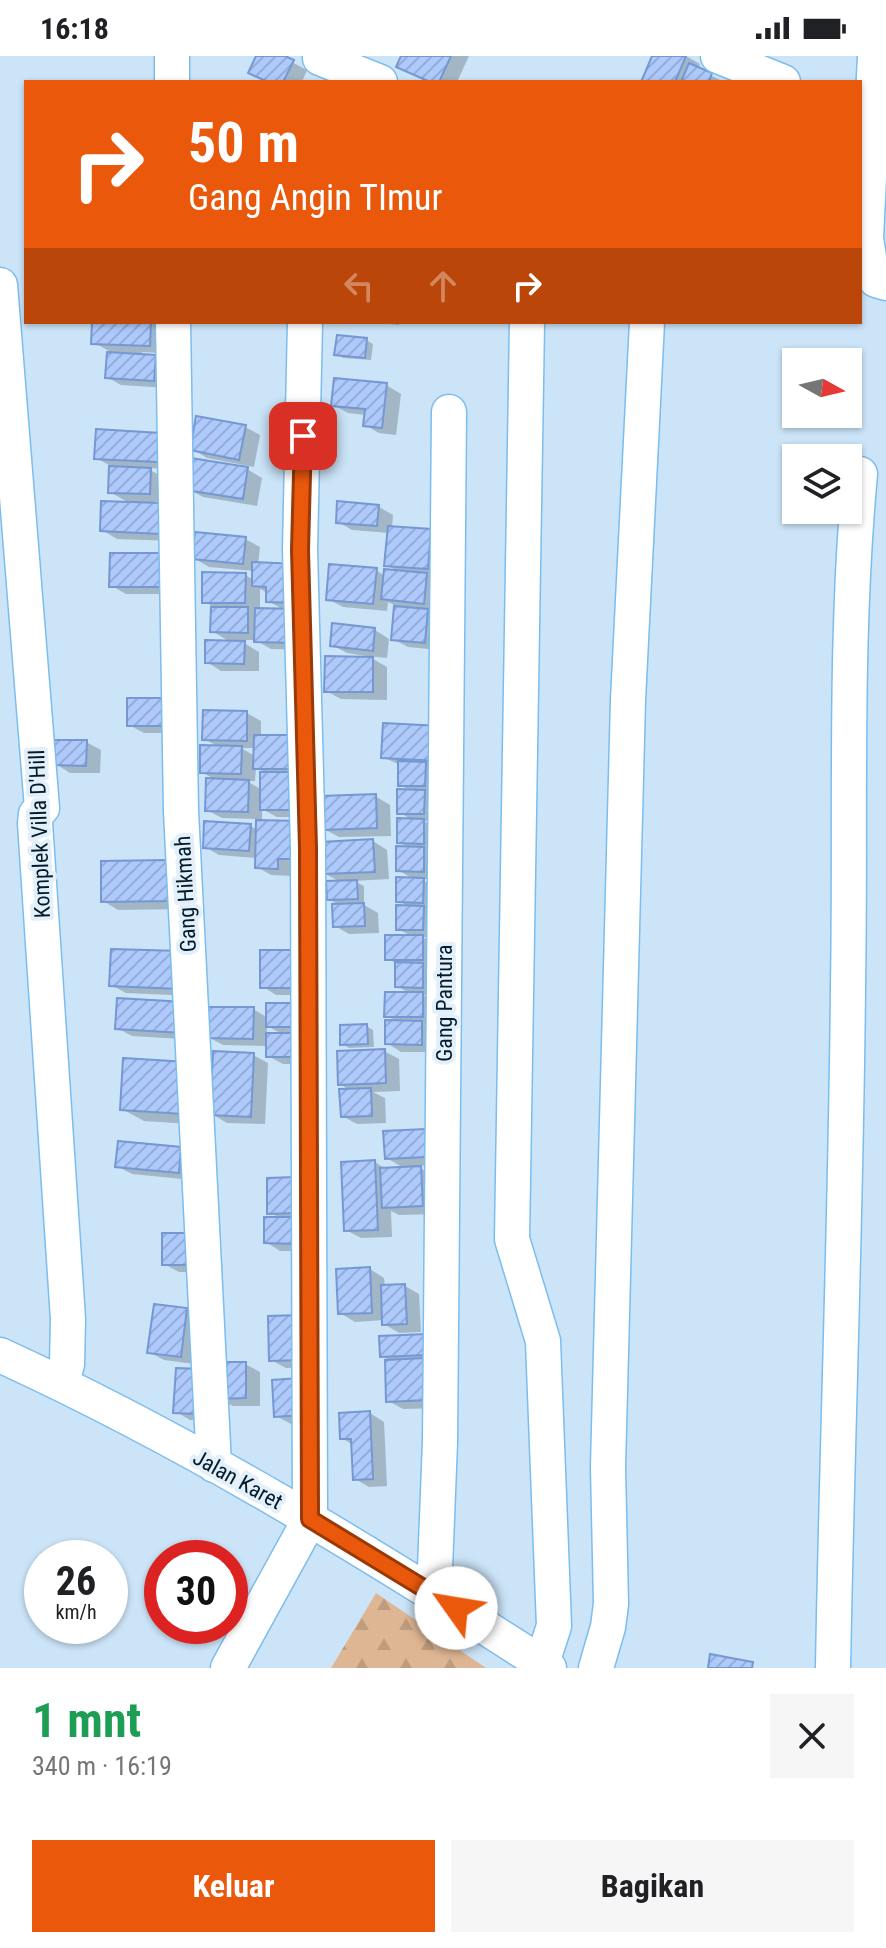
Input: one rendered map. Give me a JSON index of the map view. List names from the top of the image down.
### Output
{
  "streets": {
    "street": [
      "Komplek Villa D'Hill",
      "Gang Hikmah",
      "Gang Pantura",
      "Jalan Karet"
    ]
  },
  "crossings": [
    ["Komplek Villa D'Hill", "Jalan Karet"],
    ["Gang Hikmah", "Jalan Karet"],
    ["Gang Pantura", "Jalan Karet"]
  ],
  "north": "right",
  "page": {
    "status": "16:18",
    "turn": ["50 m", "Gang Angin TImur"],
    "speed": "26 km/h",
    "limit": "30",
    "heading": ["1 mnt", "340 m · 16:19"],
    "buttons": ["Keluar", "Bagikan"]
  }
}
